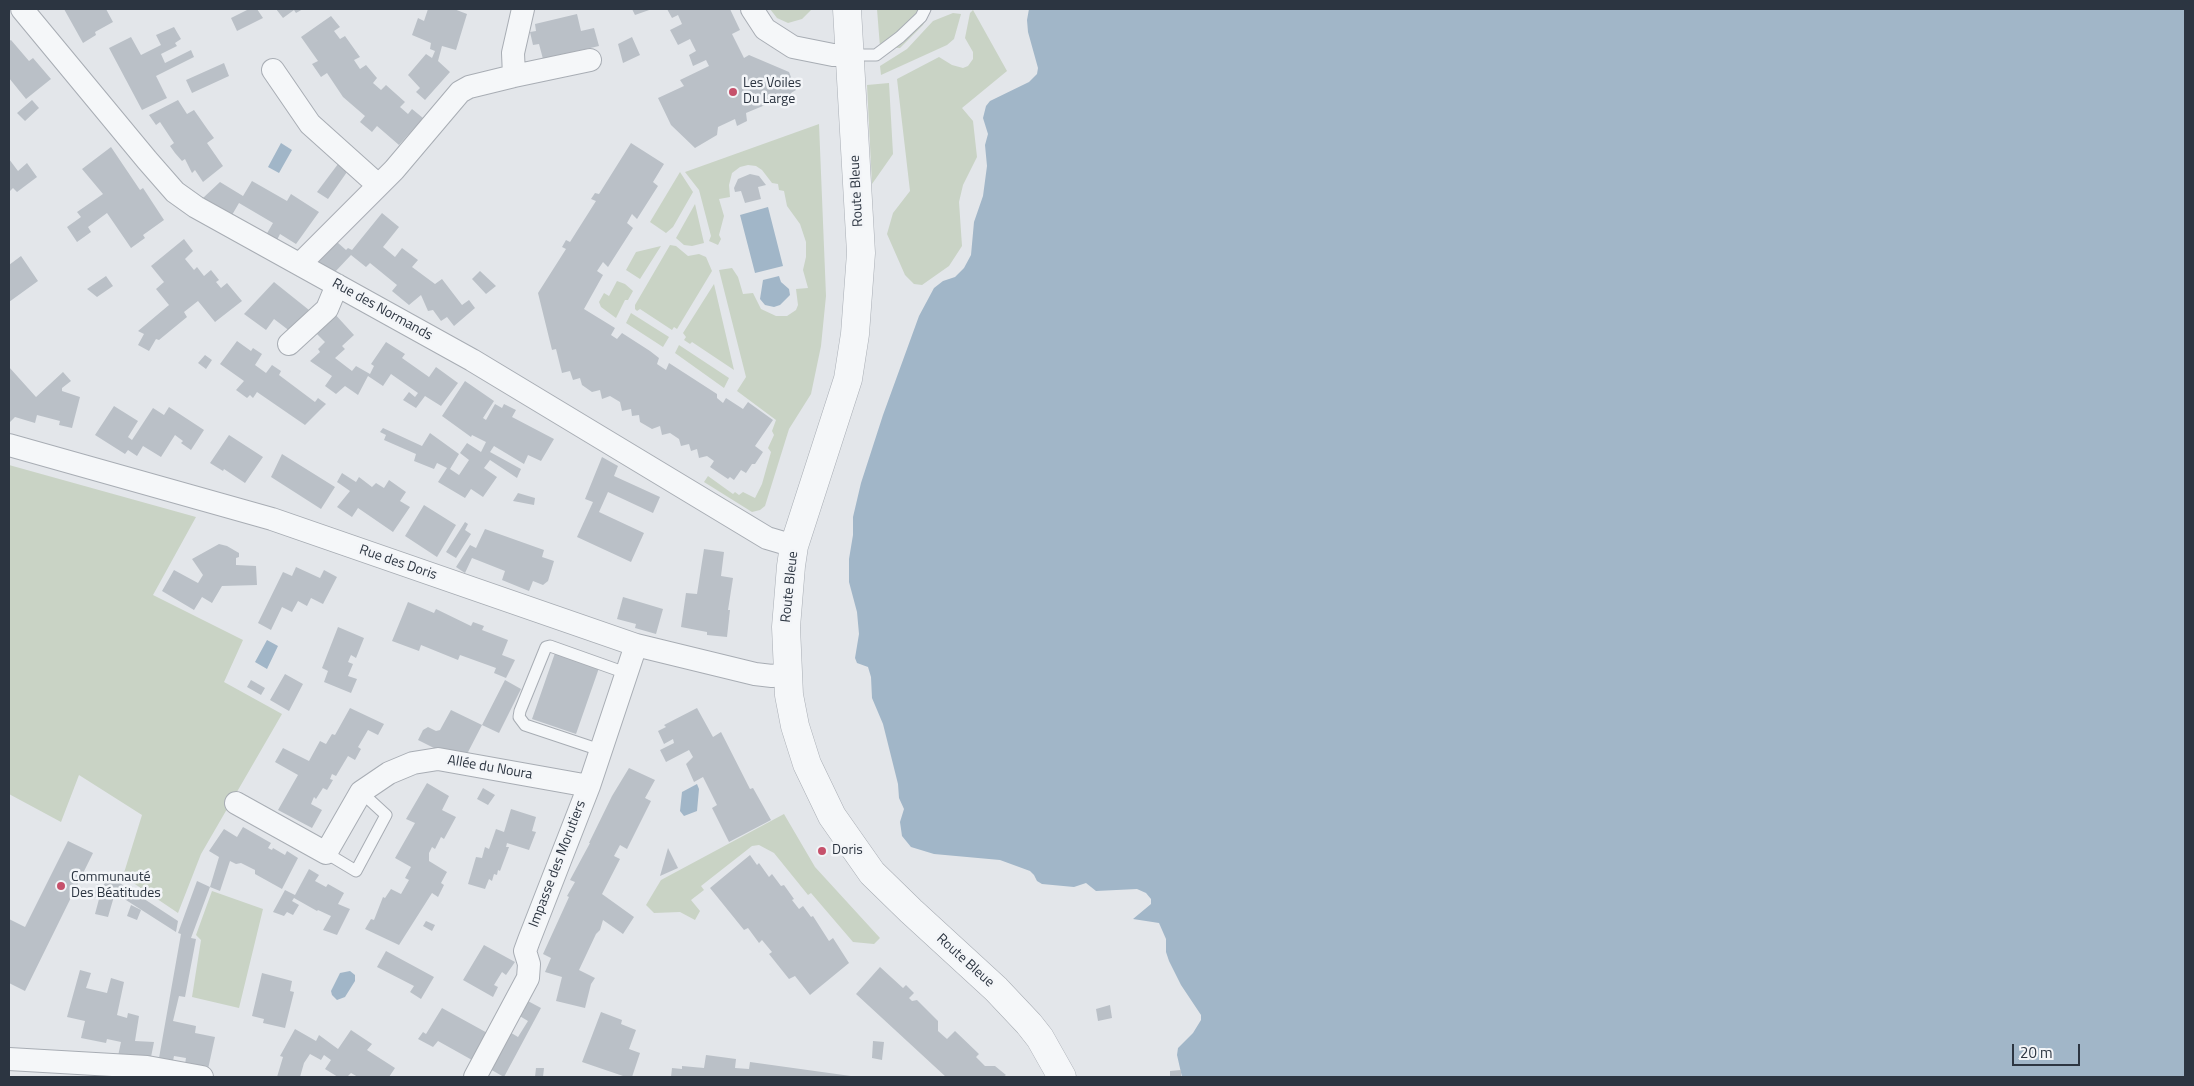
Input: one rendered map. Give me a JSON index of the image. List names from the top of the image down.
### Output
{
  "streets": {
    "street": [
      "Route Bleue",
      "Rue des Normands",
      "Rue des Doris",
      "Allée du Noura",
      "Impasse des Morutiers"
    ]
  },
  "crossings": [
    ["Route Bleue", "Rue des Normands"],
    ["Route Bleue", "Rue des Doris"],
    ["Rue des Doris", "Impasse des Morutiers"],
    ["Allée du Noura", "Impasse des Morutiers"]
  ],
  "places": ["Les Voiles Du Large", "Doris", "Communauté Des Béatitudes"],
  "scale_bar": "20 m"
}
